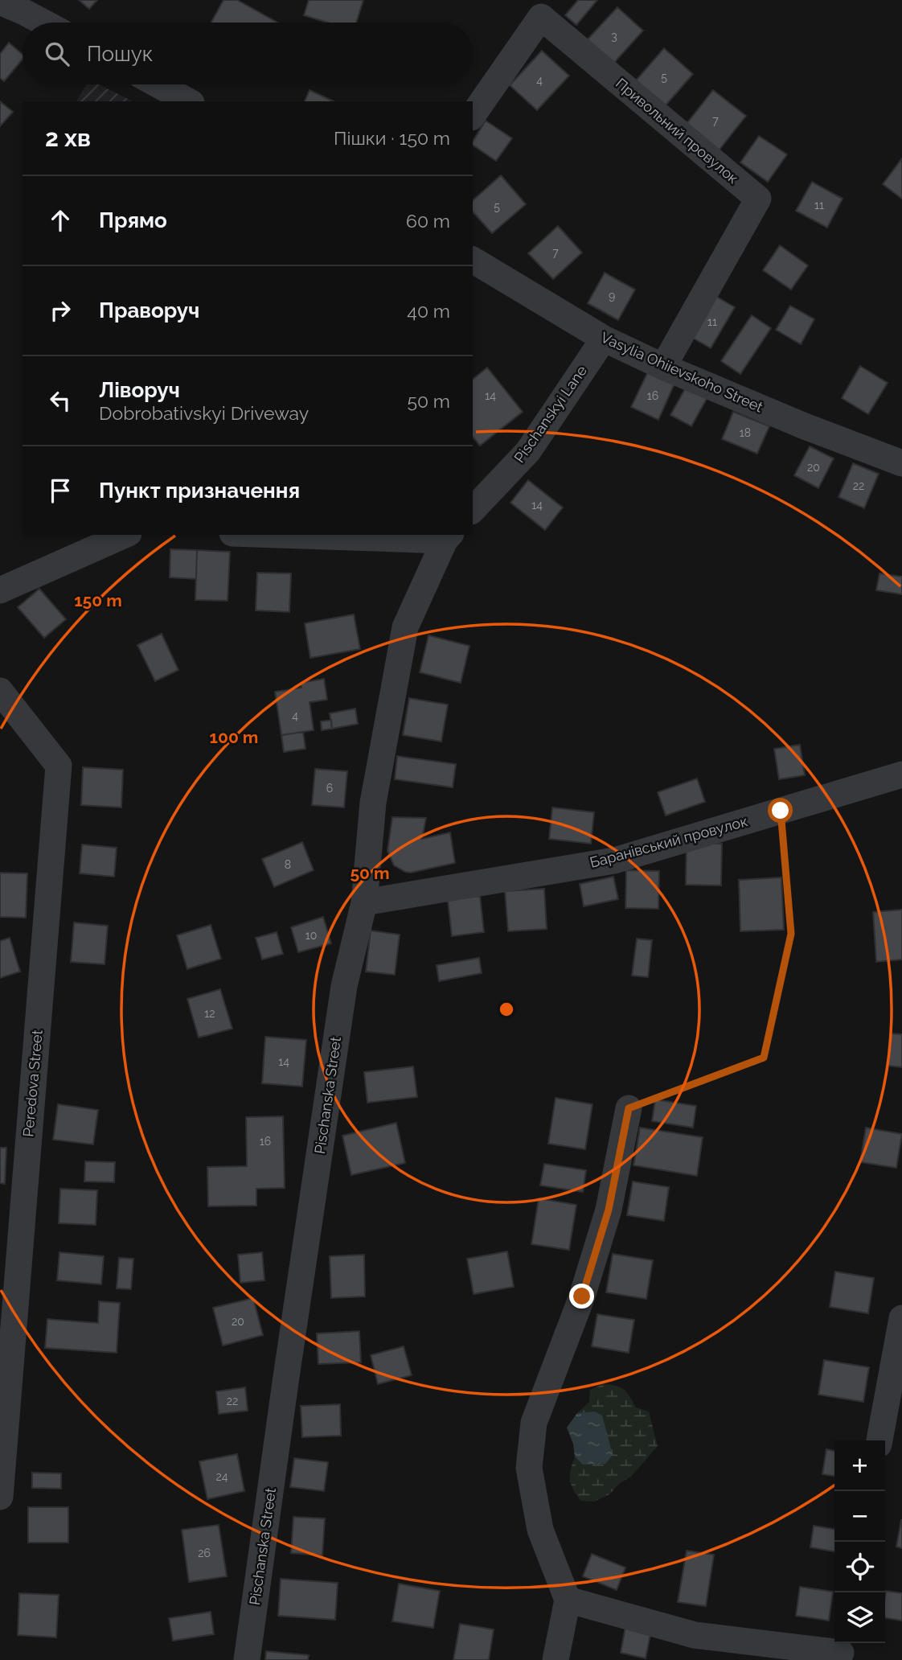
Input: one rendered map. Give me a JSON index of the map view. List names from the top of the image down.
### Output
{
  "streets": {
    "street": [
      "Привольний провулок",
      "Vasylia Ohiievskoho Street",
      "Pischanskyi Lane",
      "Баранівський провулок",
      "Peredova Street",
      "Pischanska Street"
    ]
  },
  "crossings": [
    ["Привольний провулок", "Vasylia Ohiievskoho Street"],
    ["Vasylia Ohiievskoho Street", "Pischanskyi Lane"],
    ["Баранівський провулок", "Pischanska Street"]
  ],
  "house_numbers": [
    "3",
    "5",
    "4",
    "7",
    "11",
    "5",
    "7",
    "9",
    "11",
    "14",
    "16",
    "18",
    "20",
    "22",
    "14",
    "4",
    "6",
    "8",
    "10",
    "12",
    "14",
    "16",
    "20",
    "22",
    "24",
    "26"
  ],
  "page": {
    "search": "Пошук",
    "heading": ["2 хв", "Пішки · 150 m"],
    "list": [
      ["Прямо", "60 m"],
      ["Праворуч", "40 m"],
      ["Ліворуч", "Dobrobativskyi Driveway", "50 m"],
      "Пункт призначення"
    ],
    "map_buttons": ["+", "−"]
  },
  "rings": ["150 m", "100 m", "50 m"]
}
